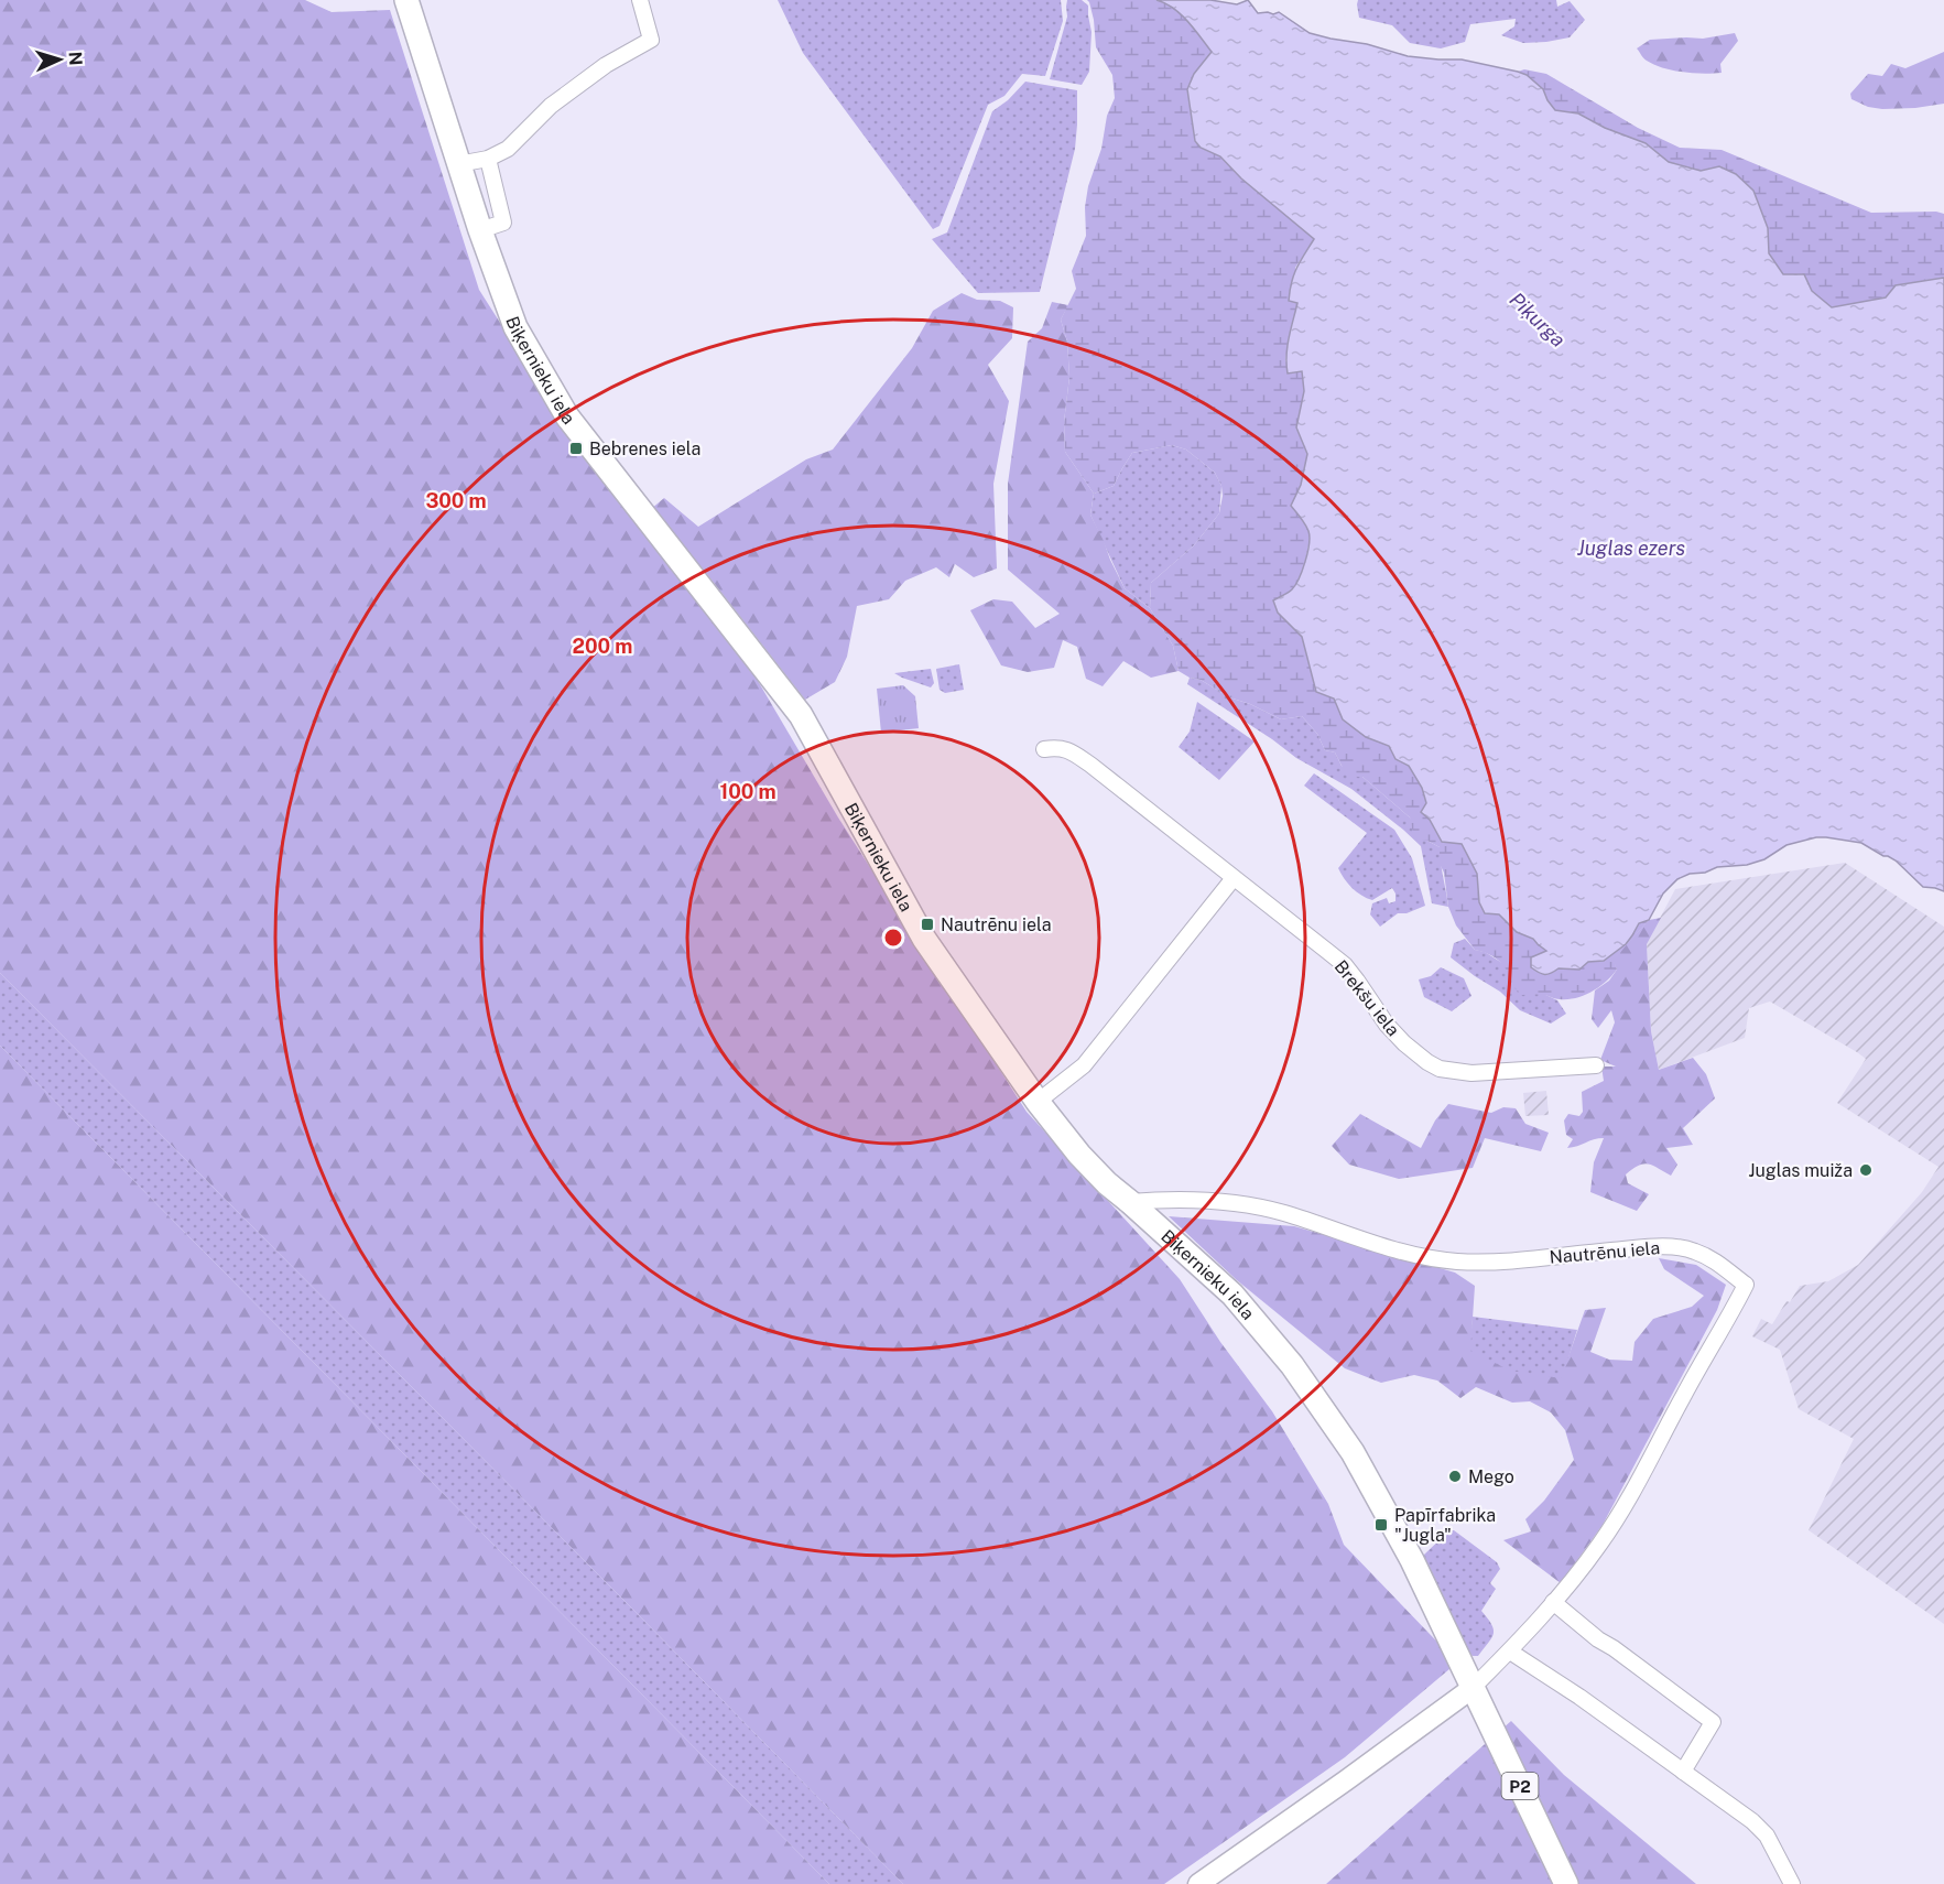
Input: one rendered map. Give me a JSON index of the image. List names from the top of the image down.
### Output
{
  "streets": {
    "main road": ["Biķernieku iela", "P2"],
    "street": ["Brekšu iela", "Nautrēnu iela"]
  },
  "crossings": [
    ["Biķernieku iela", "Nautrēnu iela"],
    ["Biķernieku iela", "P2"],
    ["Nautrēnu iela", "P2"]
  ],
  "water": ["Piķurga", "Juglas ezers"],
  "places": {
    "transit": ["Bebrenes iela", "Nautrēnu iela", "Papīrfabrika \"Jugla\""],
    "other": ["Juglas muiža", "Mego"]
  },
  "north": "right",
  "rings": ["300 m", "200 m", "100 m"]
}
